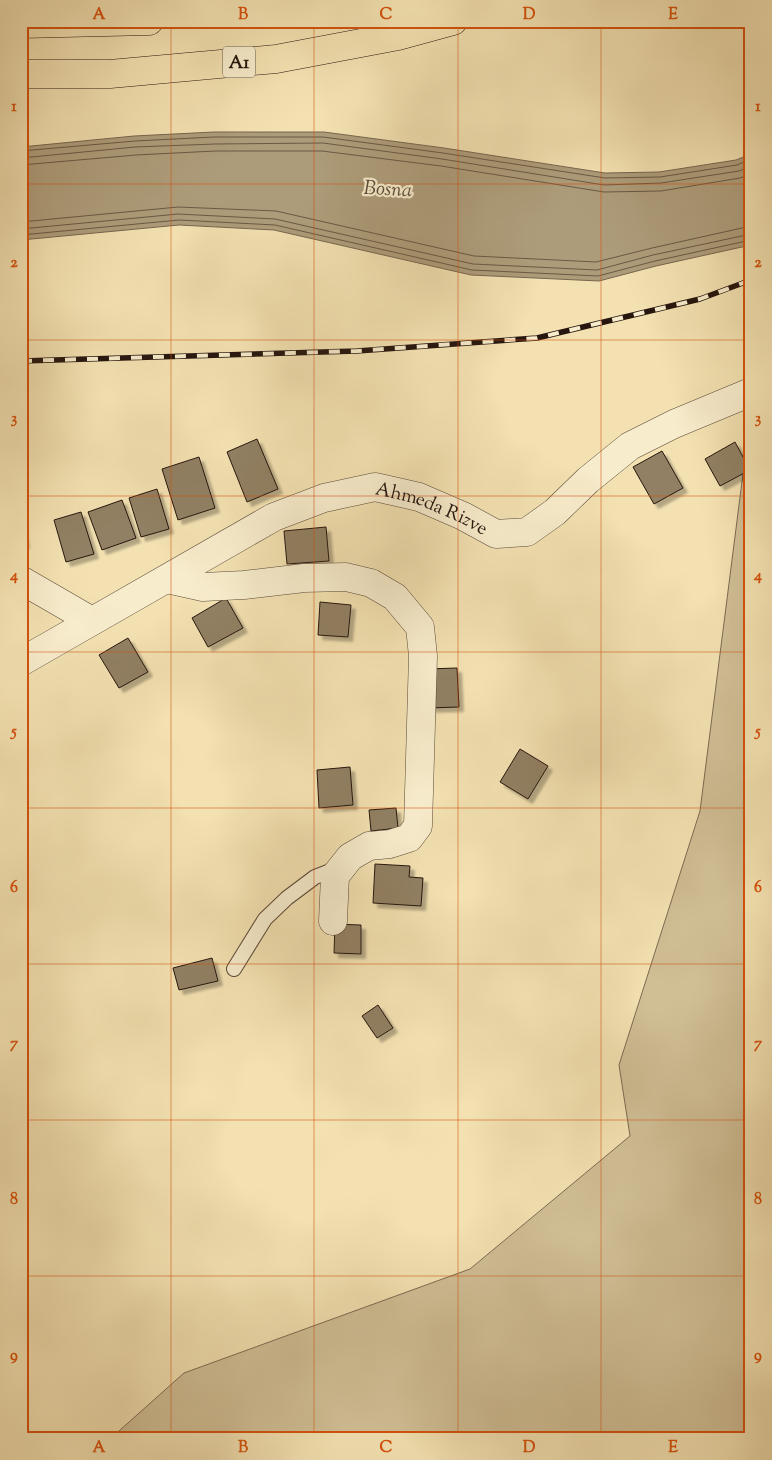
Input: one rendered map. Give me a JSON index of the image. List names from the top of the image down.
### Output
{
  "streets": {
    "highway": ["A1"],
    "street": ["Ahmeda Rizve"]
  },
  "water": ["Bosna"],
  "grid": {
    "columns": [
      "A",
      "B",
      "C",
      "D",
      "E"
    ],
    "rows": [
      "1",
      "2",
      "3",
      "4",
      "5",
      "6",
      "7",
      "8",
      "9"
    ]
  }
}
